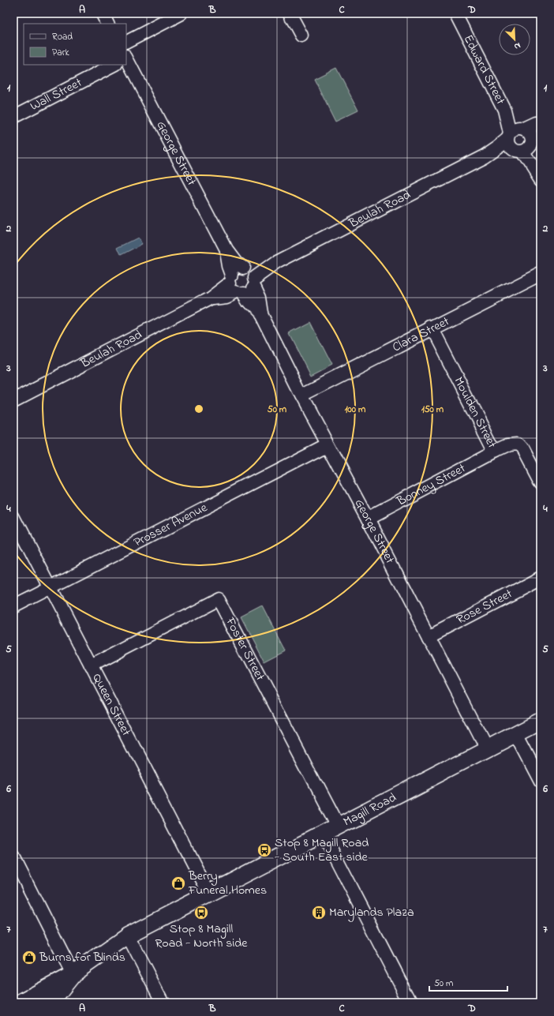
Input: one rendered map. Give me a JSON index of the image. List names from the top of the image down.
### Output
{
  "streets": {
    "main road": ["Magill Road"],
    "street": [
      "Edward Street",
      "Wall Street",
      "George Street",
      "Beulah Road",
      "Clara Street",
      "Moulden Street",
      "Bonney Street",
      "Prosser Avenue",
      "Rose Street",
      "Foster Street",
      "Queen Street"
    ]
  },
  "crossings": [
    ["Edward Street", "Beulah Road"],
    ["George Street", "Beulah Road"],
    ["George Street", "Clara Street"],
    ["George Street", "Bonney Street"],
    ["George Street", "Prosser Avenue"],
    ["George Street", "Rose Street"],
    ["George Street", "Magill Road"],
    ["Clara Street", "Moulden Street"],
    ["Moulden Street", "Bonney Street"],
    ["Prosser Avenue", "Queen Street"],
    ["Foster Street", "Queen Street"],
    ["Foster Street", "Magill Road"],
    ["Queen Street", "Magill Road"]
  ],
  "places": {
    "bus stop": ["Stop 8 Magill Road - South East side", "Stop 8 Magill Road - North side"],
    "shop": ["Berry Funeral Homes", "Burns for Blinds"],
    "building": ["Marylands Plaza"]
  },
  "legend": ["Road", "Park"],
  "scale_bar": "50 m",
  "north": "bottom right",
  "grid": {
    "columns": [
      "A",
      "B",
      "C",
      "D"
    ],
    "rows": [
      "1",
      "2",
      "3",
      "4",
      "5",
      "6",
      "7"
    ]
  },
  "rings": ["50 m", "100 m", "150 m"]
}
